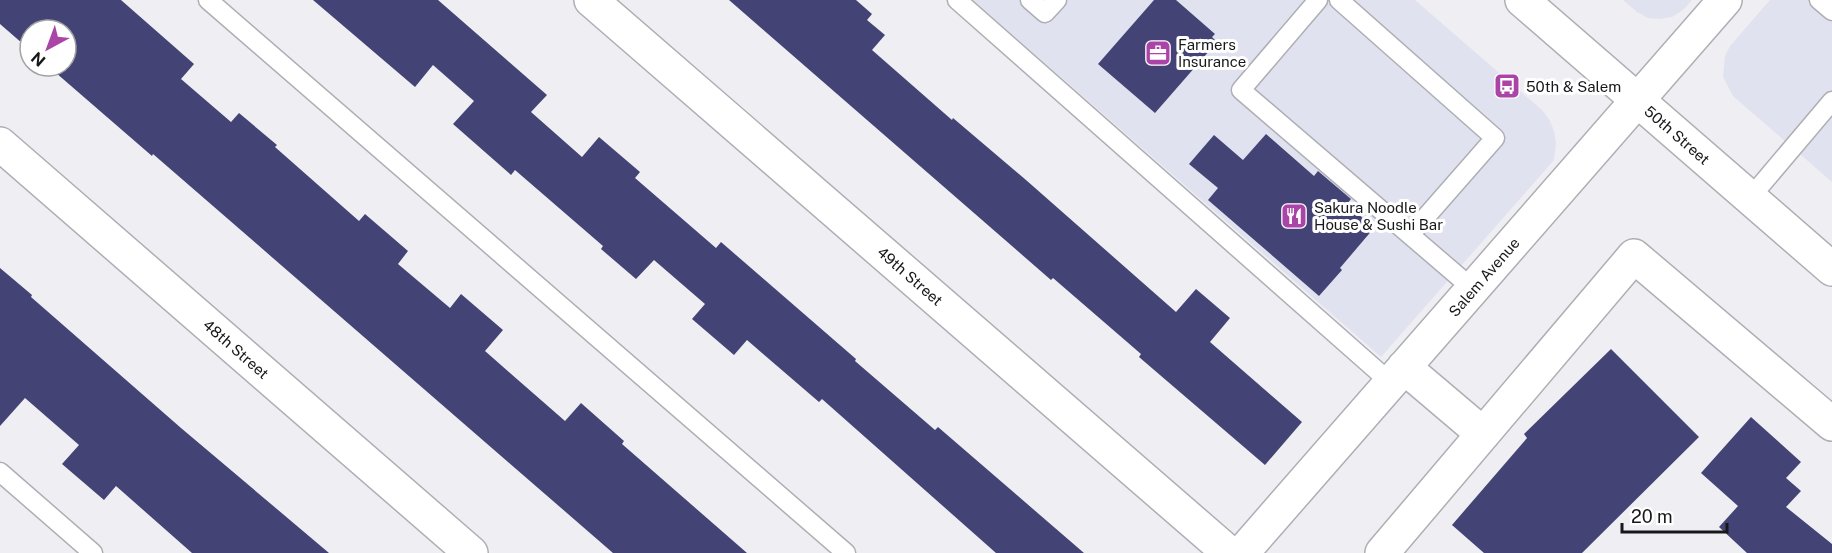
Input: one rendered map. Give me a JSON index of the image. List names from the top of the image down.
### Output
{
  "streets": {
    "street": [
      "50th Street",
      "49th Street",
      "Salem Avenue",
      "48th Street"
    ]
  },
  "crossings": [
    ["50th Street", "Salem Avenue"]
  ],
  "places": {
    "office": ["Farmers Insurance"],
    "bus stop": ["50th & Salem"],
    "restaurant": ["Sakura Noodle House & Sushi Bar"]
  },
  "scale_bar": "20 m",
  "north": "bottom left"
}
